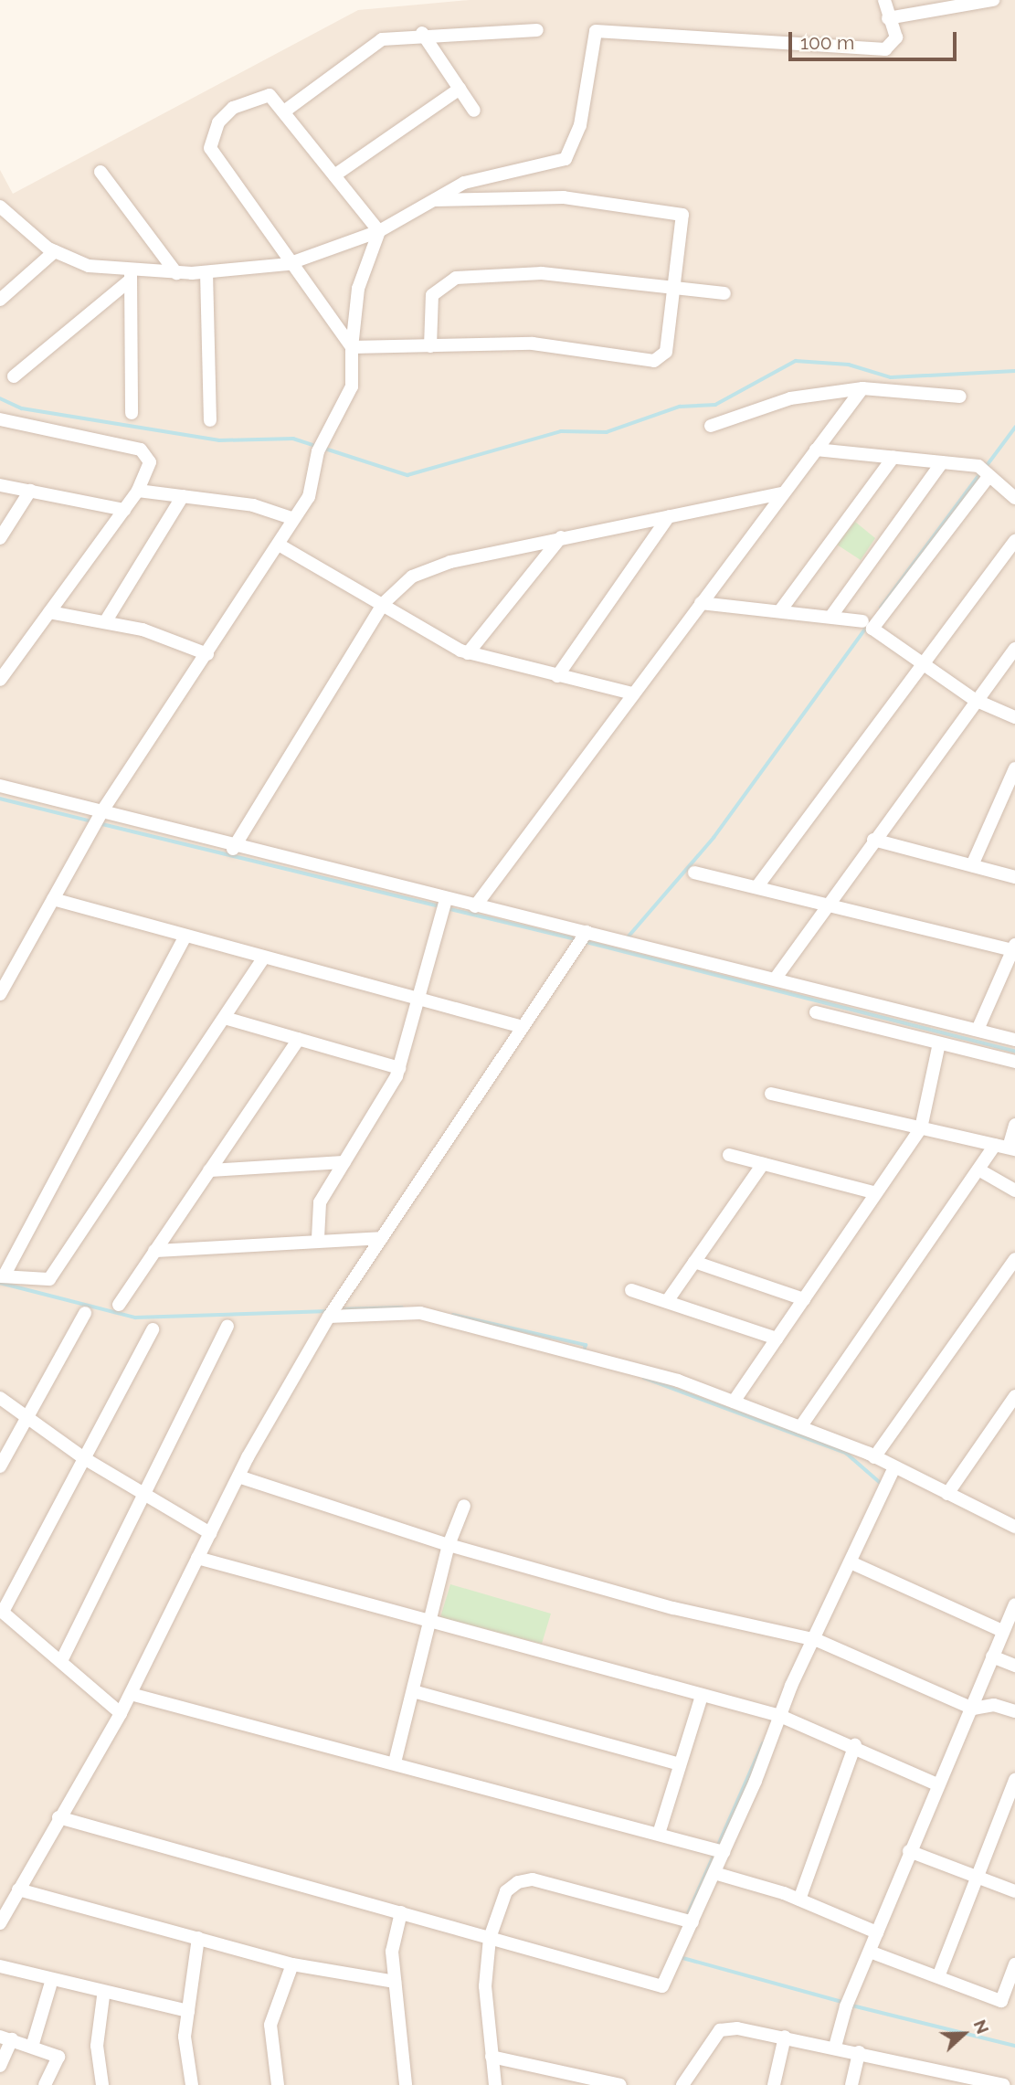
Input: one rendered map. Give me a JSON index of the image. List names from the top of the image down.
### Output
{
  "scale_bar": "100 m",
  "north": "right"
}
